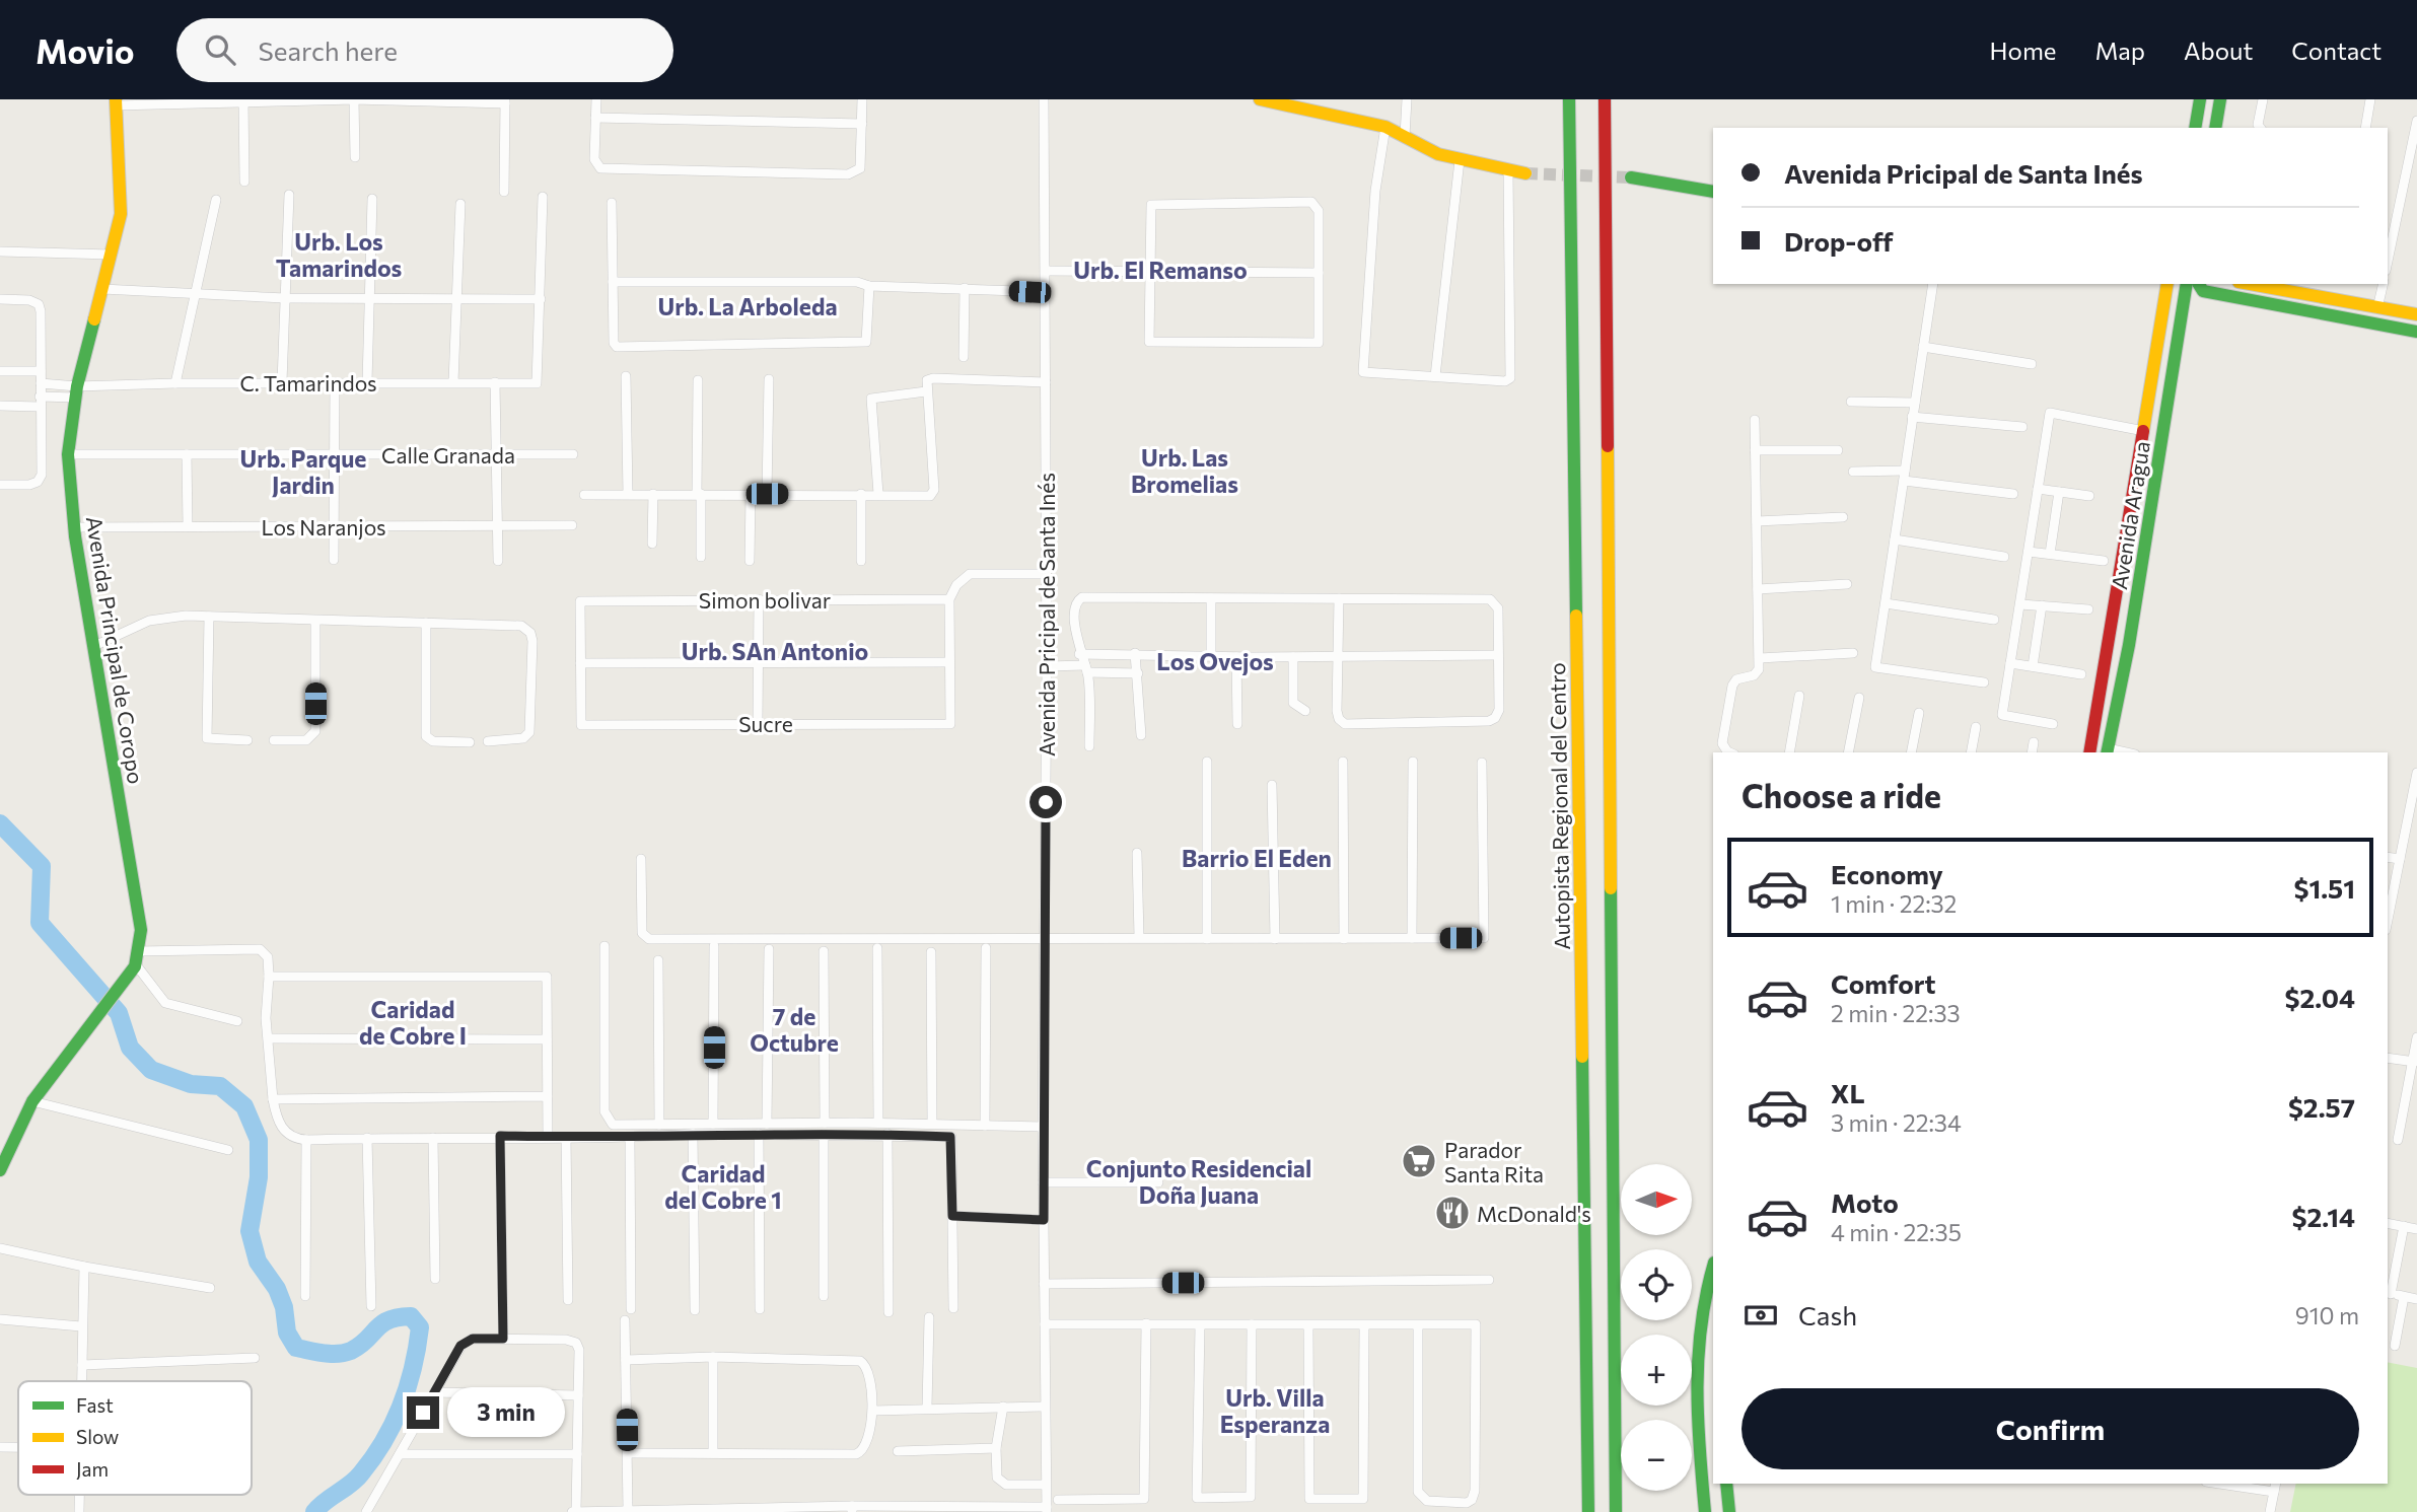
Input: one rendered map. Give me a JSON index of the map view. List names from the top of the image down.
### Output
{
  "streets": {
    "main road": ["Avenida Aragua", "Avenida Principal de Coropo", "Autopista Regional del Centro"],
    "street": [
      "C. Tamarindos",
      "Calle Granada",
      "Los Naranjos",
      "Simon bolivar",
      "Avenida Pricipal de Santa Inés",
      "Sucre"
    ]
  },
  "crossings": [
    ["C. Tamarindos", "Avenida Principal de Coropo"],
    ["Calle Granada", "Avenida Principal de Coropo"],
    ["Los Naranjos", "Avenida Principal de Coropo"],
    ["Simon bolivar", "Sucre"]
  ],
  "districts": [
    "Urb. Los Tamarindos",
    "Urb. El Remanso",
    "Urb. La Arboleda",
    "Urb. Las Bromelias",
    "Urb. Parque Jardin",
    "Urb. SAn Antonio",
    "Los Ovejos",
    "Barrio El Eden",
    "Caridad de Cobre I",
    "7 de Octubre",
    "Conjunto Residencial Doña Juana",
    "Caridad del Cobre 1",
    "Urb. Villa Esperanza"
  ],
  "places": {
    "supermarket": ["Parador Santa Rita"],
    "restaurant": ["McDonald's"]
  },
  "legend": ["Fast", "Slow", "Jam"],
  "north": "right",
  "page": {
    "header": "Movio",
    "search": "Search here",
    "nav": [
      "Home",
      "Map",
      "About",
      "Contact"
    ],
    "banner": ["Avenida Pricipal de Santa Inés", "Drop-off"],
    "heading": "Choose a ride",
    "list": [
      {
        "name": "Economy",
        "note": "1 min · 22:32",
        "value": "$1.51"
      },
      {
        "name": "Comfort",
        "note": "2 min · 22:33",
        "value": "$2.04"
      },
      {
        "name": "XL",
        "note": "3 min · 22:34",
        "value": "$2.57"
      },
      {
        "name": "Moto",
        "note": "4 min · 22:35",
        "value": "$2.14"
      }
    ],
    "map_buttons": ["+", "−"],
    "pay": ["Cash", "910 m"],
    "buttons": "Confirm",
    "bubble": "3 min"
  }
}
